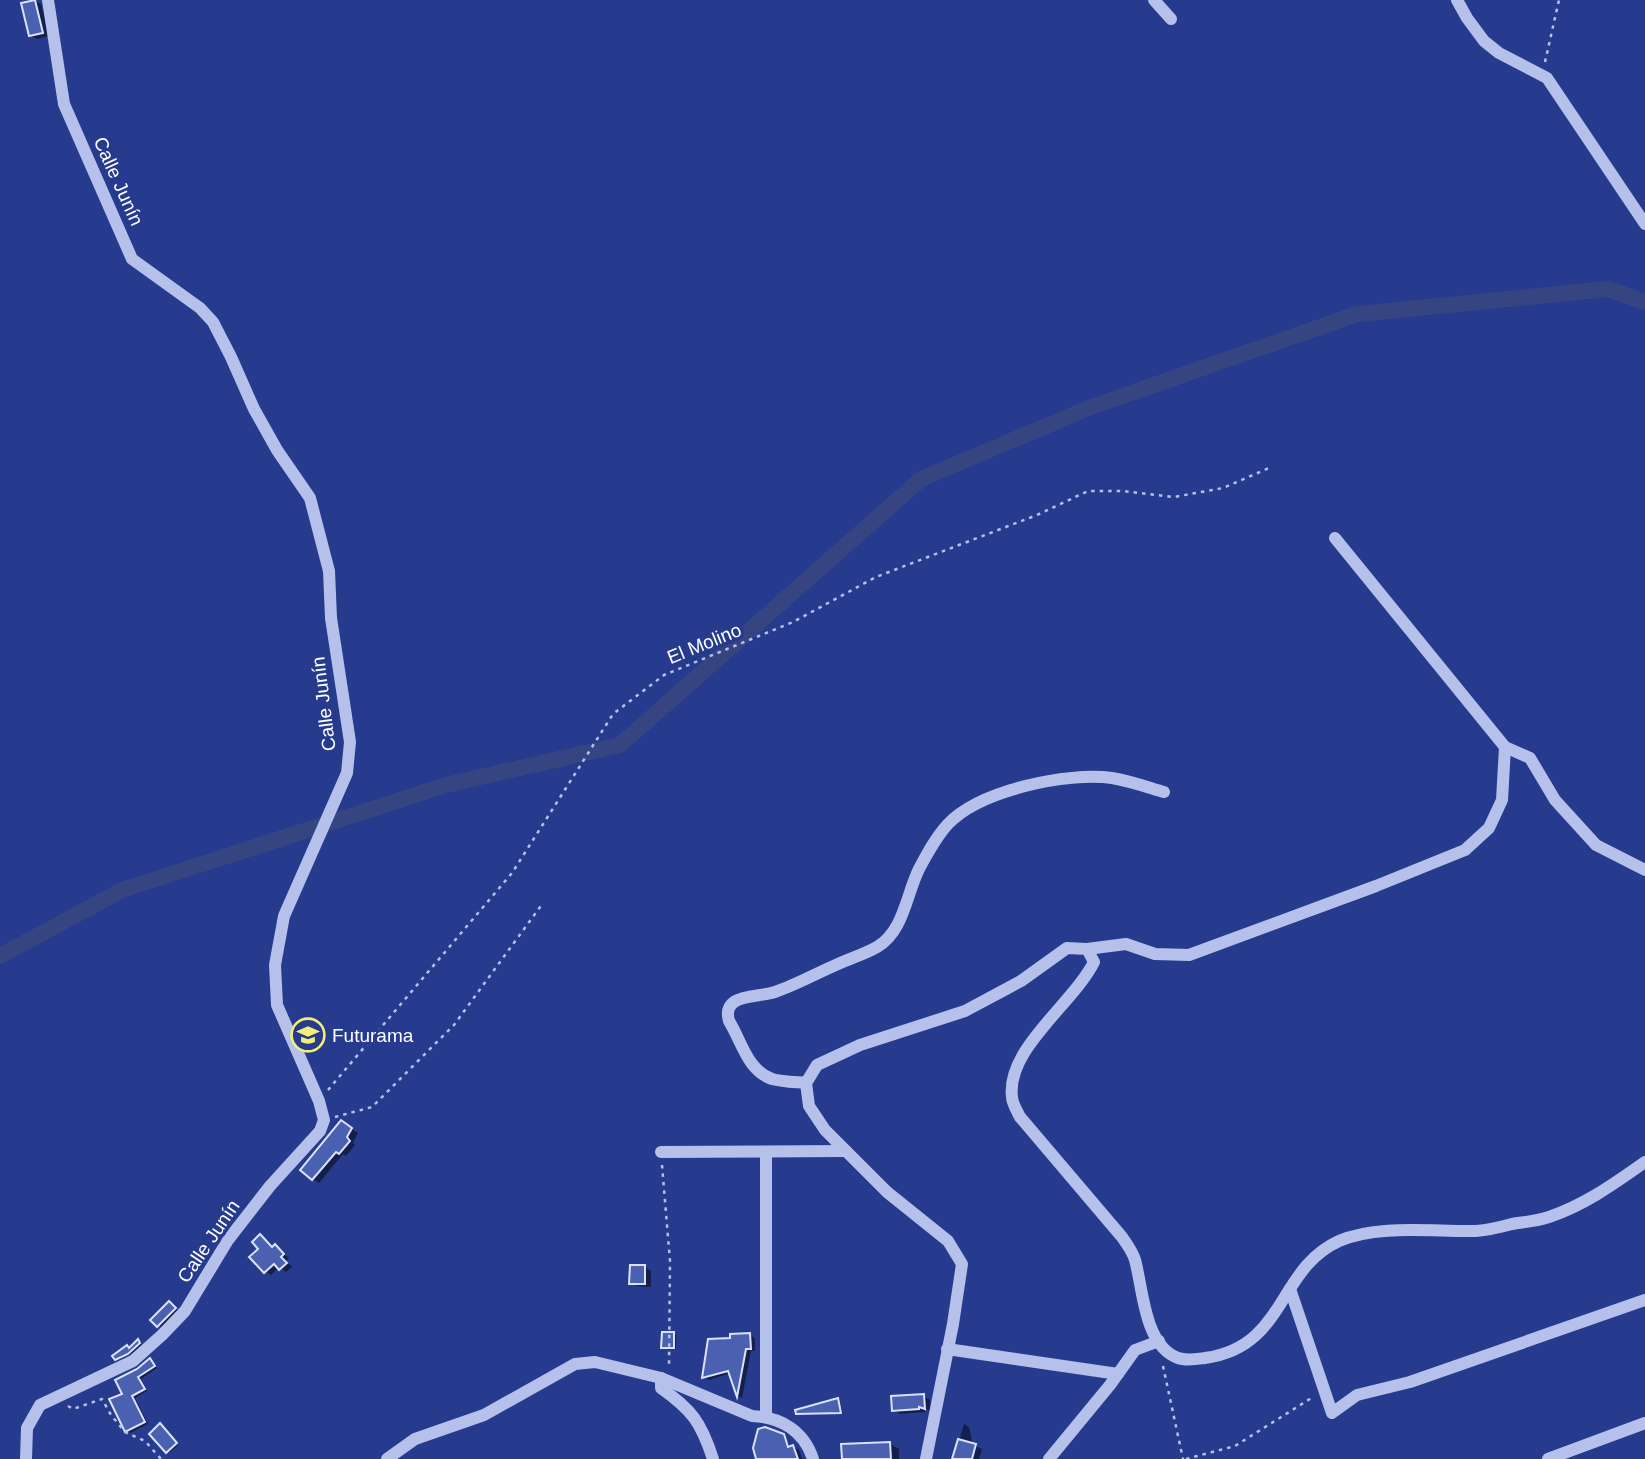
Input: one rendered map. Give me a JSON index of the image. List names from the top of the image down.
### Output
{
  "streets": {
    "street": ["Calle Junín"],
    "path": ["El Molino"]
  },
  "crossings": [
    ["Calle Junín", "El Molino"]
  ],
  "places": {
    "school or university": ["Futurama"]
  }
}
